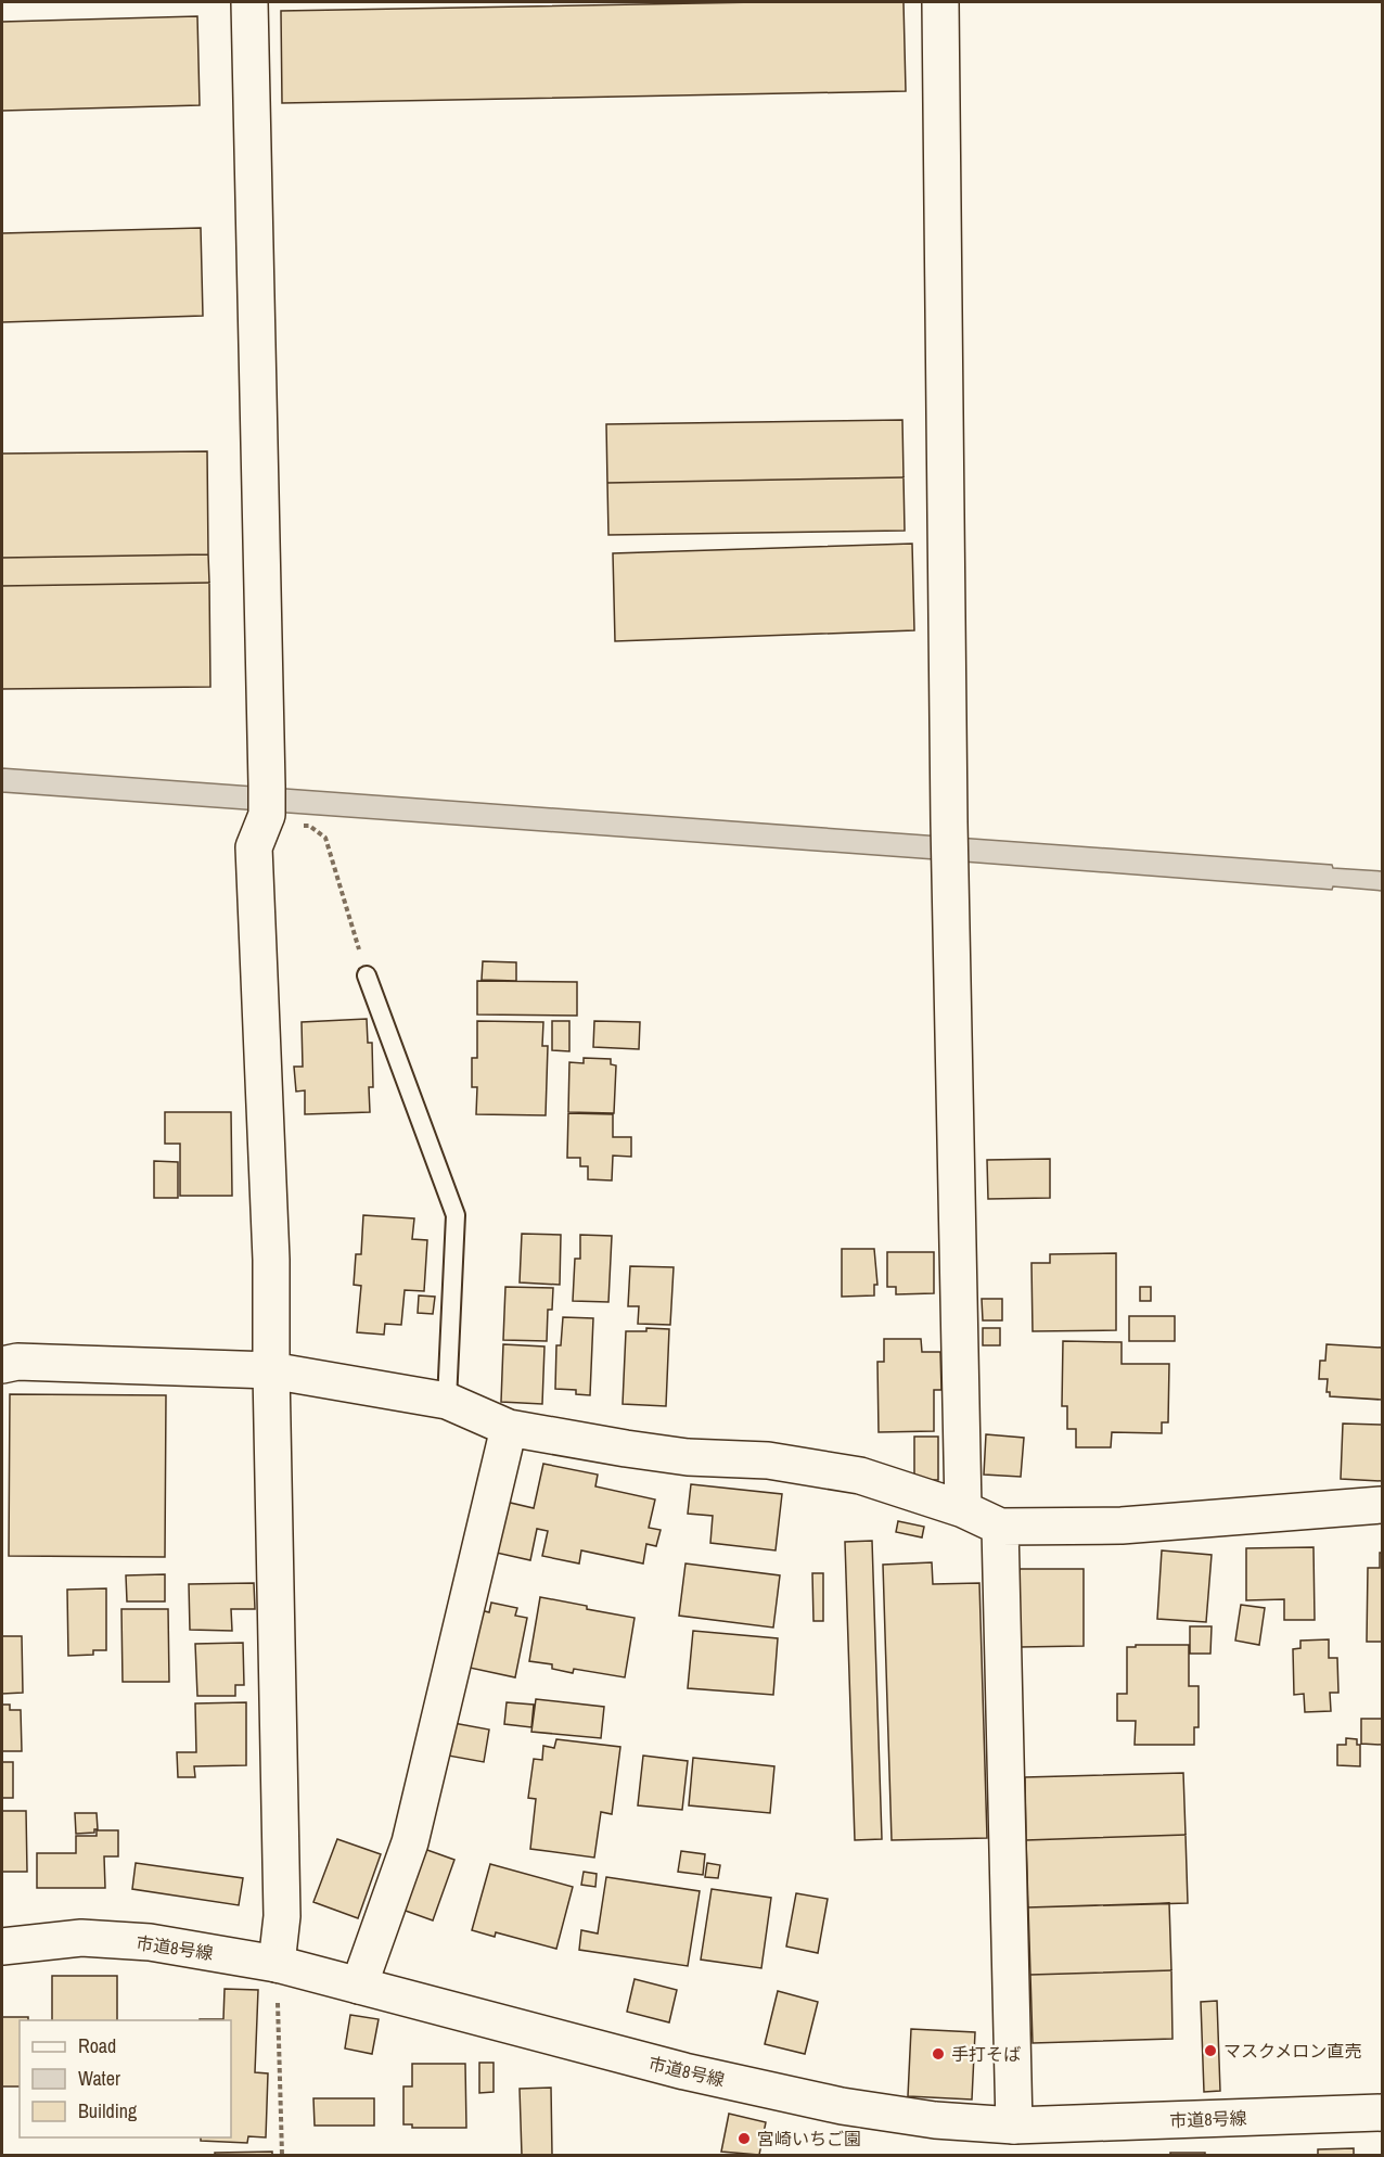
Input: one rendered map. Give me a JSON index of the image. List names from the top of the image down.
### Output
{
  "streets": {
    "street": ["市道8号線"]
  },
  "places": ["マスクメロン直売", "手打そば", "宮崎いちご園"],
  "legend": ["Road", "Water", "Building"]
}
